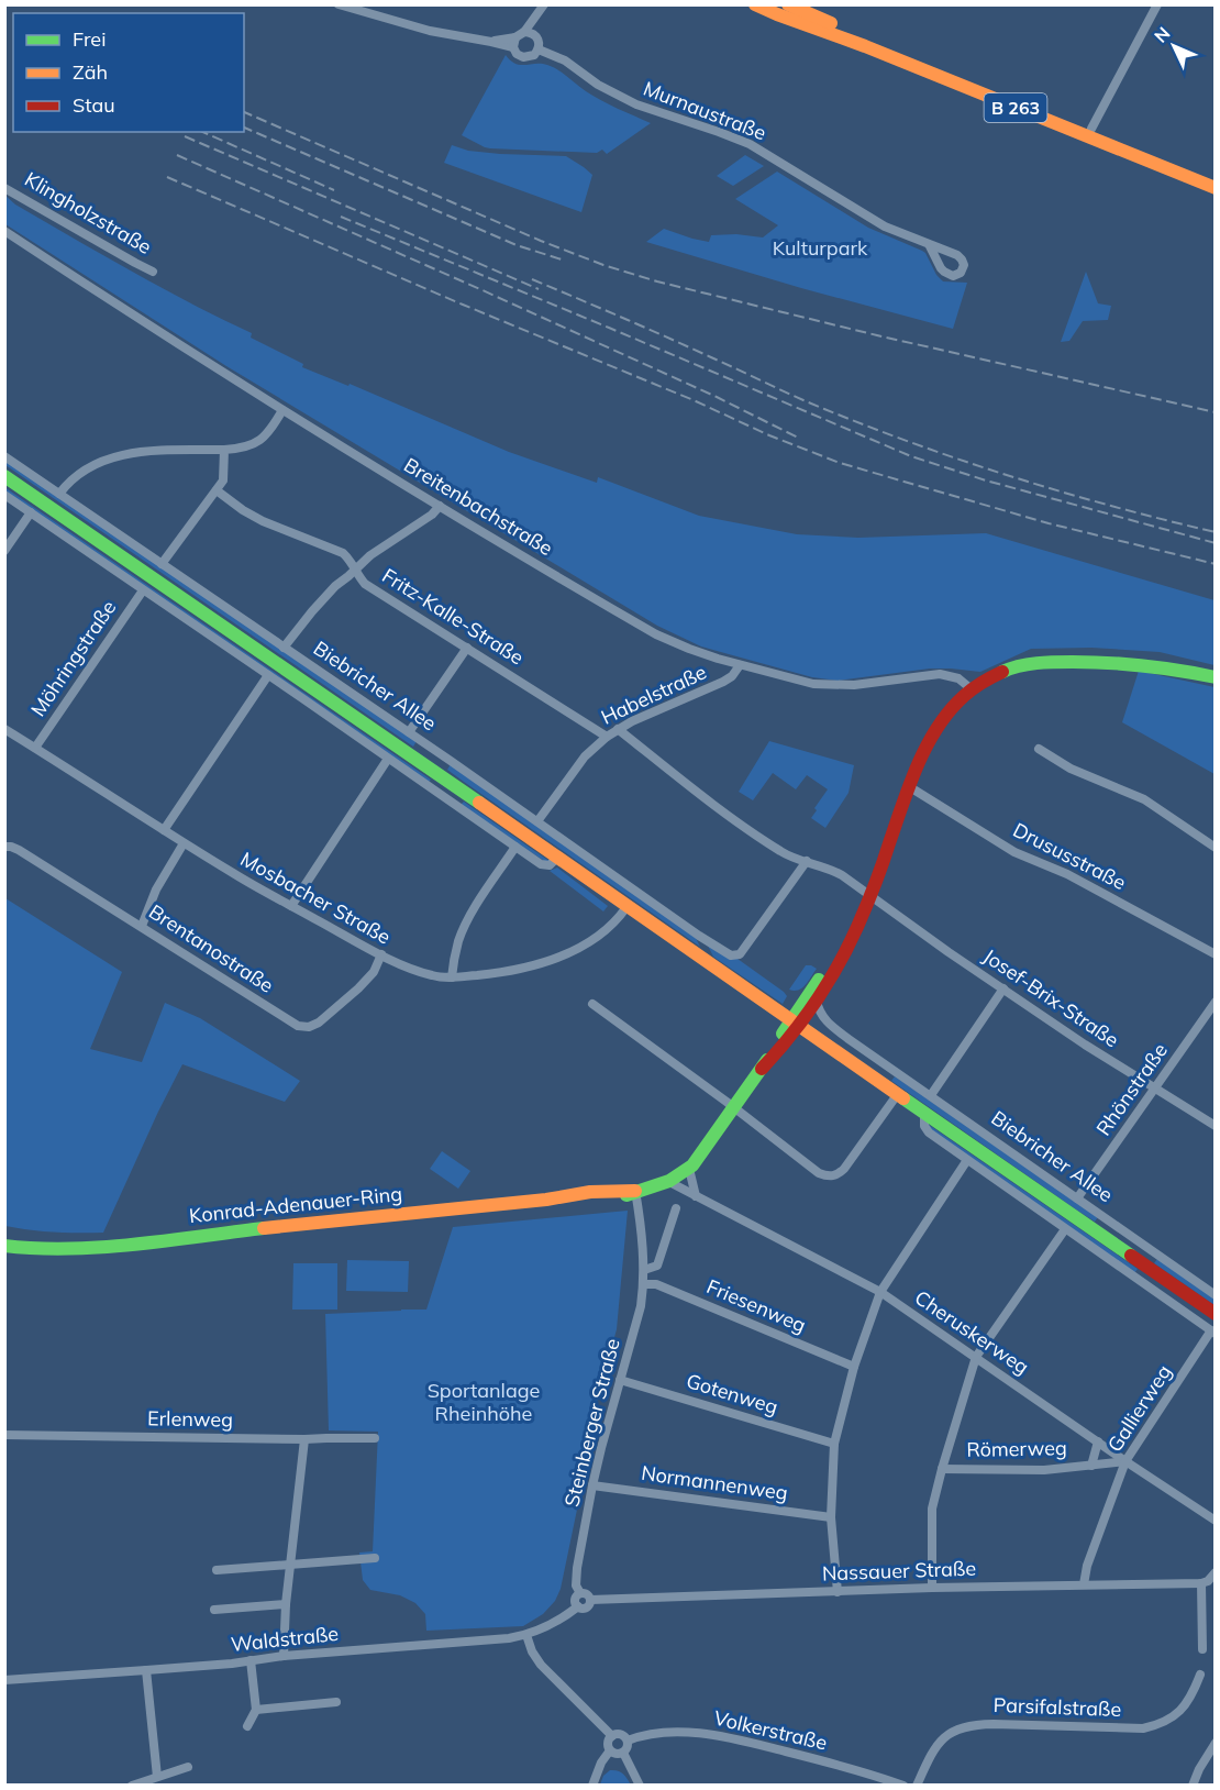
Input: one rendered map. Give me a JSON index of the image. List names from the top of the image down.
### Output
{
  "streets": {
    "main road": ["B 263", "Biebricher Allee", "Konrad-Adenauer-Ring"],
    "street": [
      "Murnaustraße",
      "Klingholzstraße",
      "Breitenbachstraße",
      "Fritz-Kalle-Straße",
      "Möhringstraße",
      "Habelstraße",
      "Drususstraße",
      "Mosbacher Straße",
      "Brentanostraße",
      "Josef-Brix-Straße",
      "Rhönstraße",
      "Friesenweg",
      "Cheruskerweg",
      "Gotenweg",
      "Gallierweg",
      "Erlenweg",
      "Steinberger Straße",
      "Römerweg",
      "Normannenweg",
      "Nassauer Straße",
      "Waldstraße",
      "Parsifalstraße",
      "Volkerstraße"
    ]
  },
  "crossings": [
    ["Breitenbachstraße", "Habelstraße"],
    ["Fritz-Kalle-Straße", "Habelstraße"],
    ["Möhringstraße", "Mosbacher Straße"],
    ["Biebricher Allee", "Habelstraße"],
    ["Biebricher Allee", "Mosbacher Straße"],
    ["Biebricher Allee", "Rhönstraße"],
    ["Biebricher Allee", "Konrad-Adenauer-Ring"],
    ["Biebricher Allee", "Gallierweg"],
    ["Mosbacher Straße", "Brentanostraße"],
    ["Josef-Brix-Straße", "Rhönstraße"],
    ["Konrad-Adenauer-Ring", "Cheruskerweg"],
    ["Konrad-Adenauer-Ring", "Steinberger Straße"],
    ["Friesenweg", "Steinberger Straße"],
    ["Cheruskerweg", "Gallierweg"],
    ["Cheruskerweg", "Römerweg"],
    ["Gotenweg", "Steinberger Straße"],
    ["Gallierweg", "Römerweg"],
    ["Gallierweg", "Nassauer Straße"],
    ["Steinberger Straße", "Normannenweg"],
    ["Steinberger Straße", "Waldstraße"],
    ["Nassauer Straße", "Waldstraße"],
    ["Waldstraße", "Volkerstraße"]
  ],
  "parks": ["Kulturpark", "Sportanlage Rheinhöhe"],
  "legend": ["Frei", "Zäh", "Stau"],
  "north": "top left"
}
